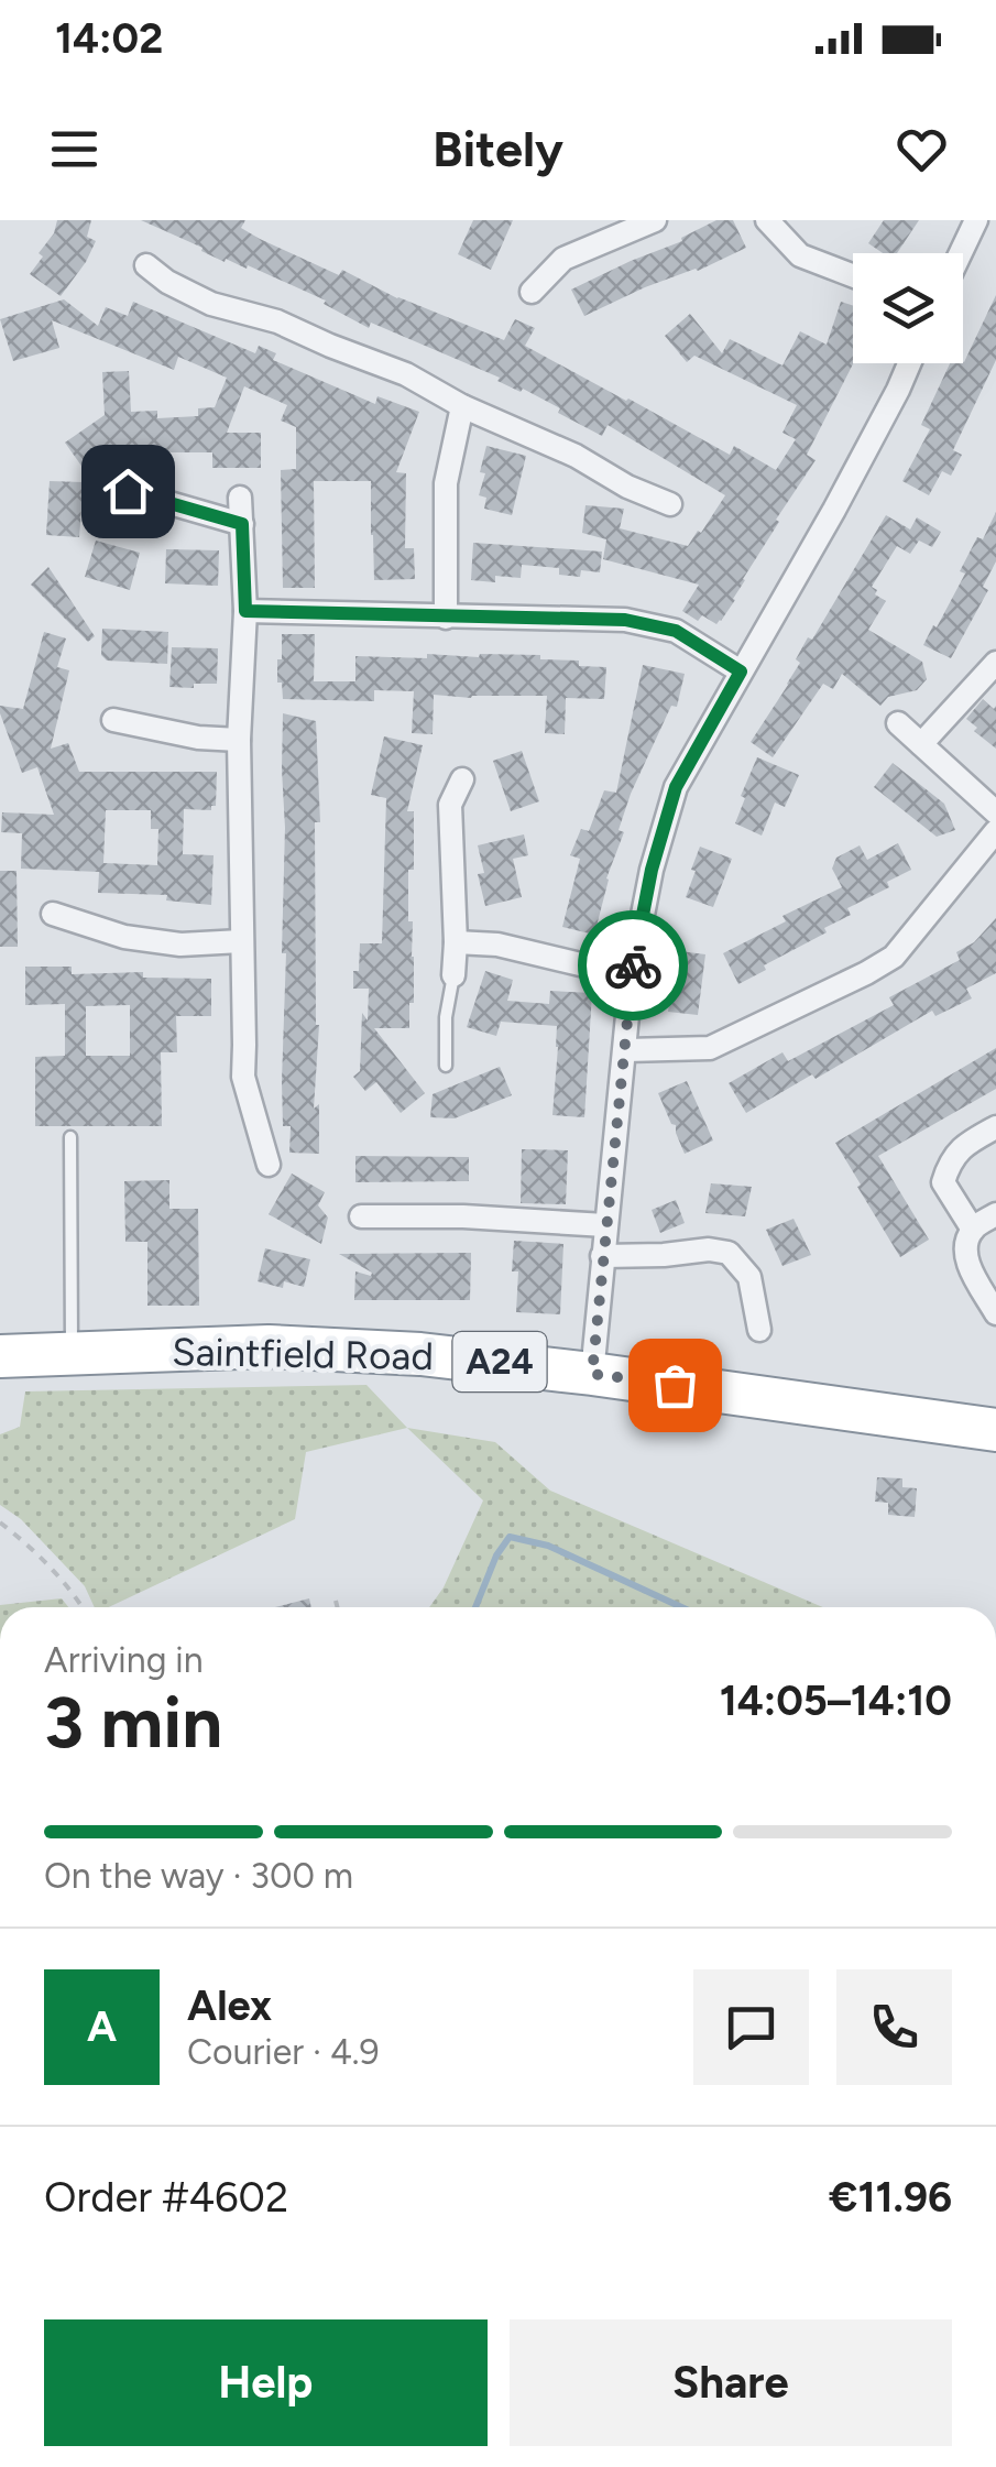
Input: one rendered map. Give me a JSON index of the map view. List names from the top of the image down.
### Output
{
  "streets": {
    "highway": ["Saintfield Road", "A24"]
  },
  "page": {
    "status": "14:02",
    "header": "Bitely",
    "heading": ["3 min", "Arriving in", "14:05–14:10"],
    "panel": [
      "Alex",
      "Courier · 4.9",
      "Order #4602",
      "€11.96"
    ],
    "bar": "On the way · 300 m",
    "round": "A",
    "buttons": ["Help", "Share"]
  }
}
